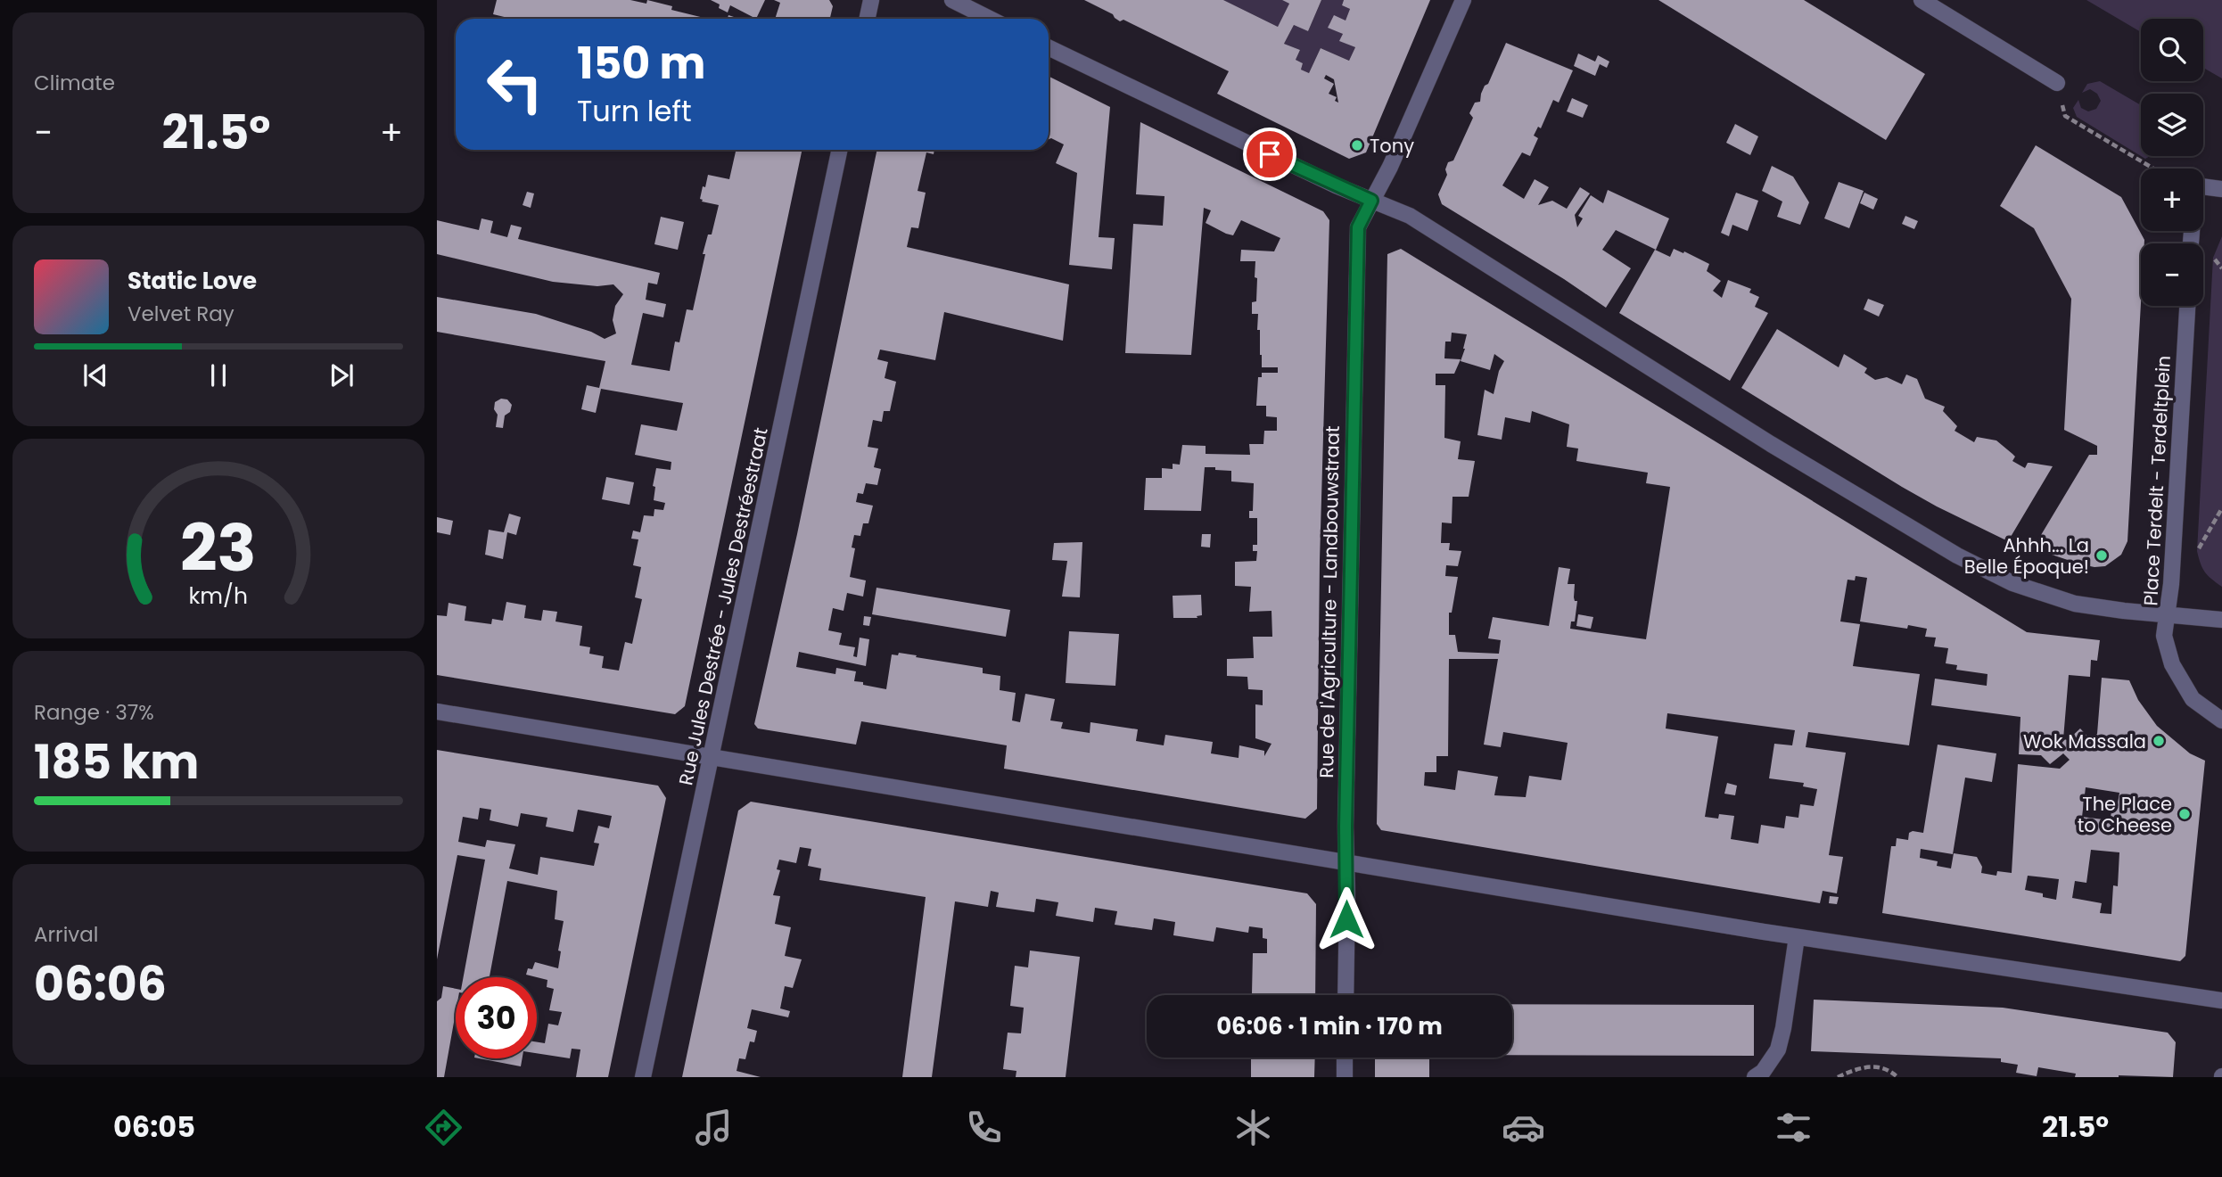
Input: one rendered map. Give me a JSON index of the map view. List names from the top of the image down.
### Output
{
  "streets": {
    "street": ["Place Terdelt - Terdeltplein", "Rue de l'Agriculture - Landbouwstraat", "Rue Jules Destrée - Jules Destréestraat"]
  },
  "places": [
    "Tony",
    "Ahhh... La Belle Époque!",
    "Wok Massala",
    "The Place to Cheese"
  ],
  "page": {
    "tile": [
      "Climate",
      ["Range · 37%", "185 km"],
      ["Arrival", "06:06"]
    ],
    "map_buttons": ["+", "−"],
    "turn": ["150 m", "Turn left"],
    "heat": ["−", "21.5°", "+"],
    "song": ["Static Love", "Velvet Ray"],
    "limit": "30",
    "trip": "06:06 · 1 min · 170 m",
    "tabs": ["06:05", "21.5°"],
    "gauge": ["23", "km/h"]
  }
}
